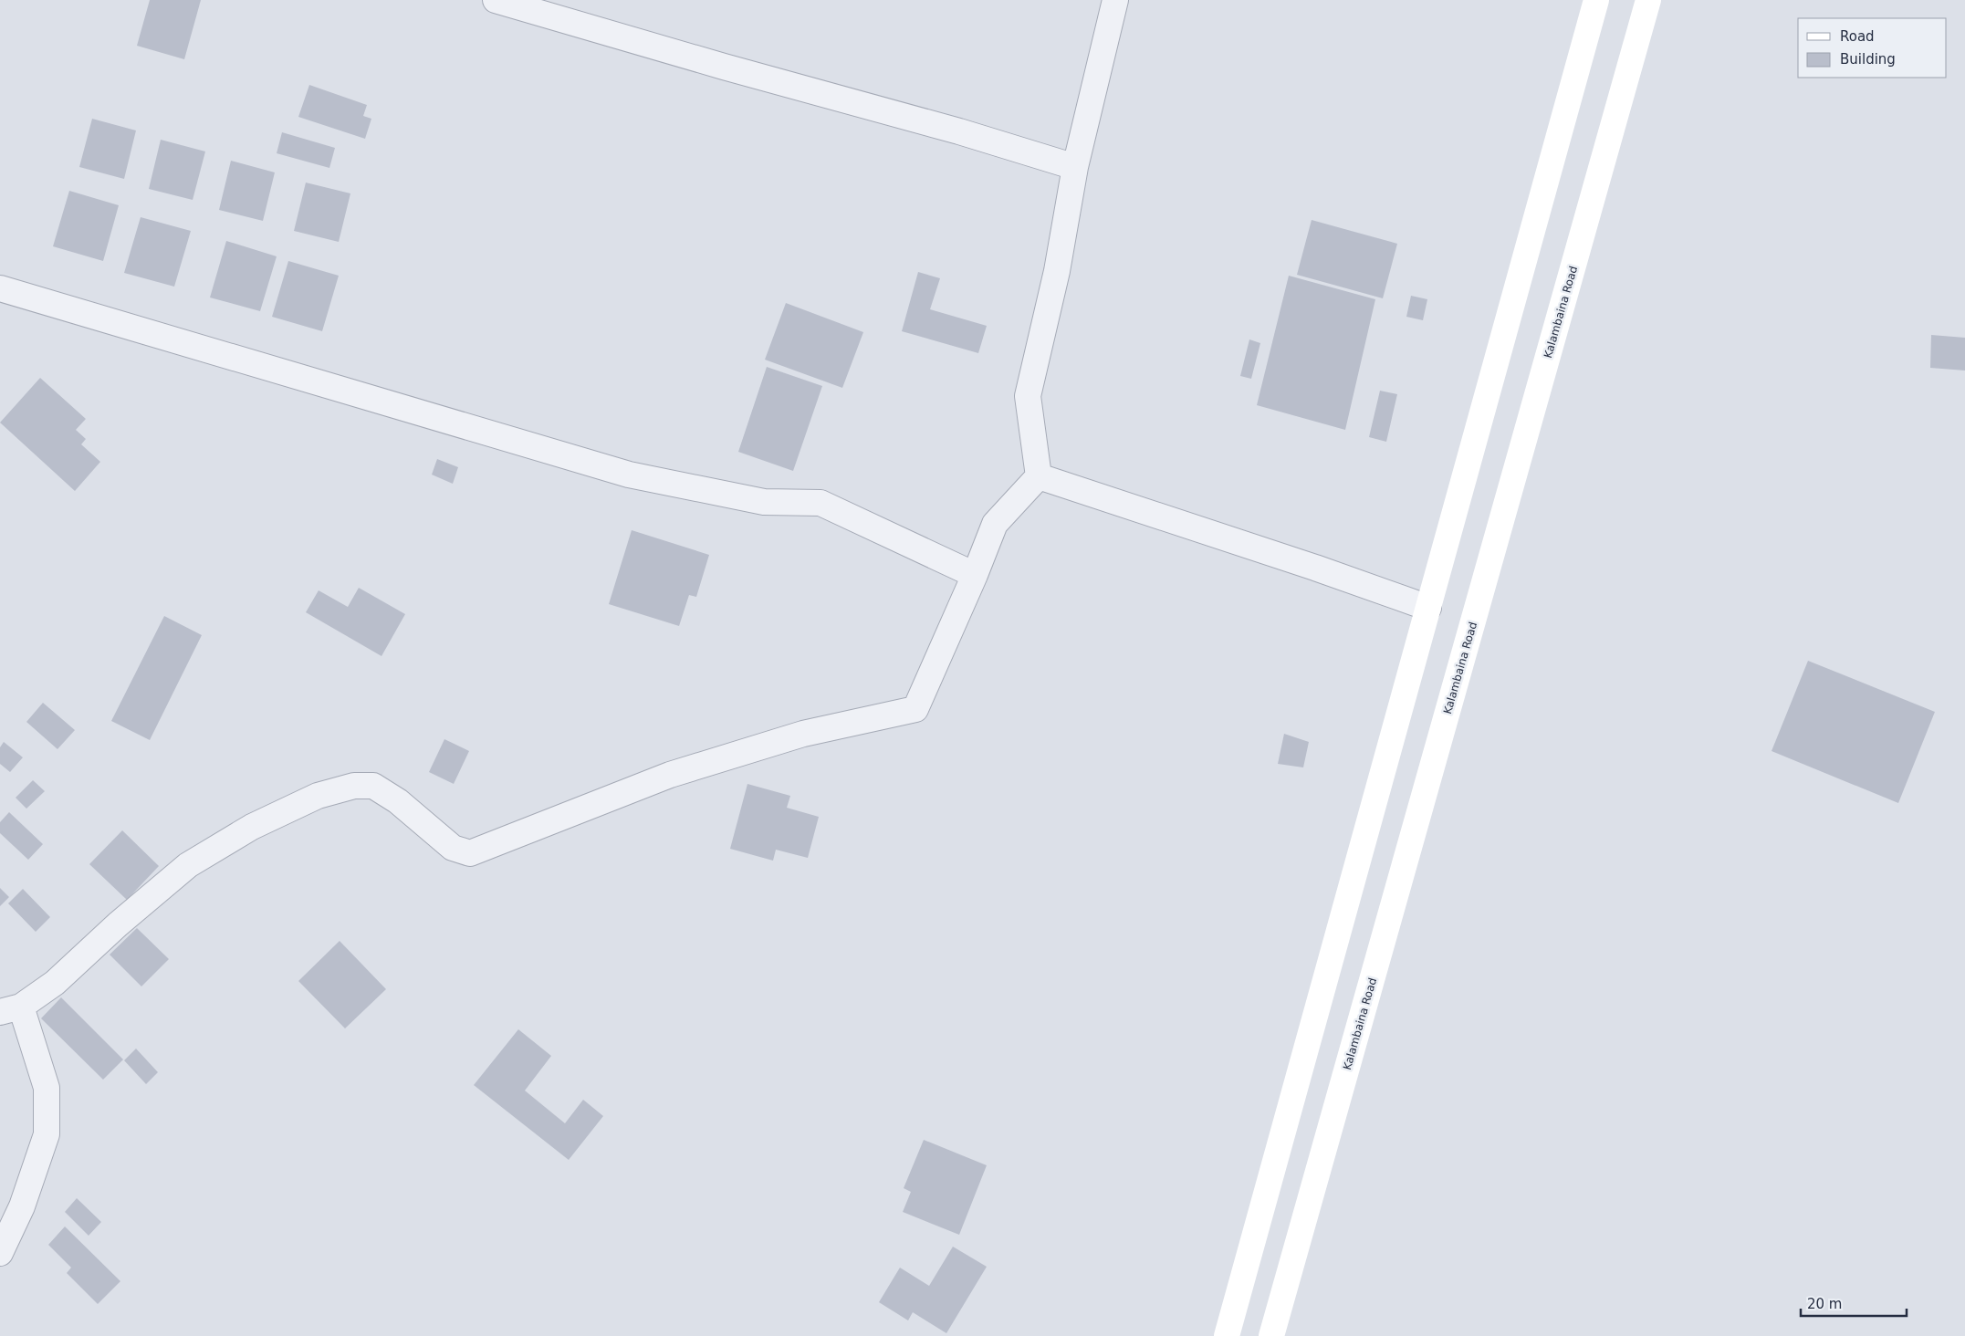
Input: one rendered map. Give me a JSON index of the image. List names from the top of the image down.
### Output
{
  "streets": {
    "main road": ["Kalambaina Road"]
  },
  "legend": ["Road", "Building"],
  "scale_bar": "20 m"
}
